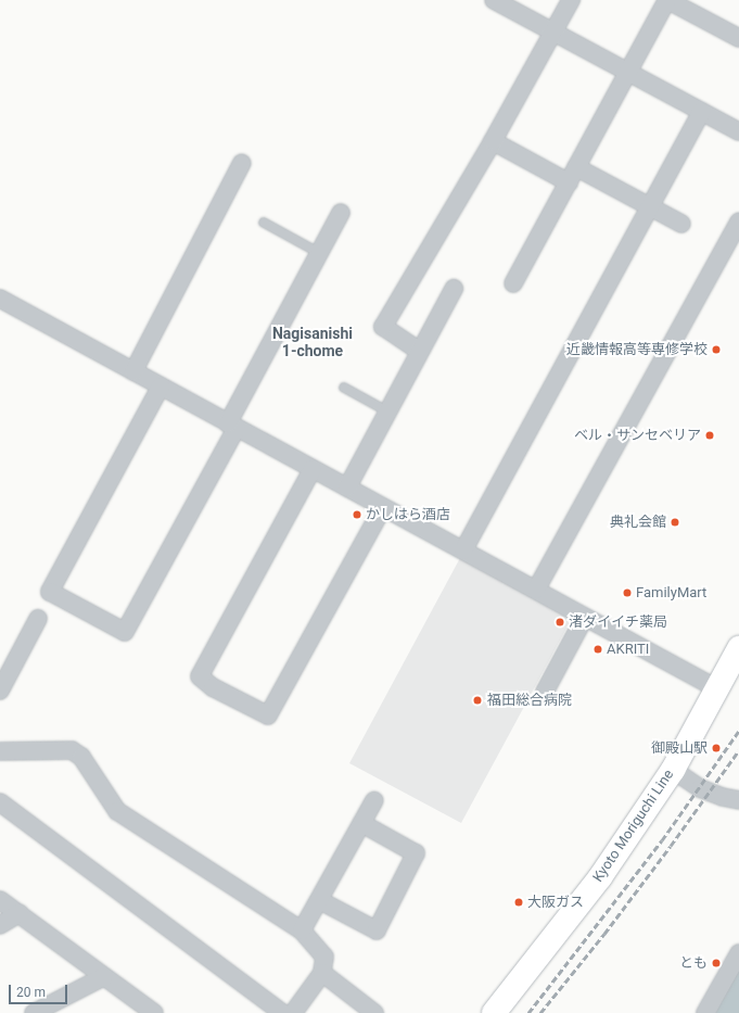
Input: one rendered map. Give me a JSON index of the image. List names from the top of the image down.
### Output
{
  "streets": {
    "main road": ["Kyoto Moriguchi Line"]
  },
  "districts": ["Nagisanishi 1-chome"],
  "places": [
    "近畿情報高等専修学校",
    "ベル・サンセベリア",
    "かしはら酒店",
    "典礼会館",
    "FamilyMart",
    "渚ダイイチ薬局",
    "AKRITI",
    "福田総合病院",
    "御殿山駅",
    "大阪ガス",
    "とも"
  ],
  "scale_bar": "20 m"
}
